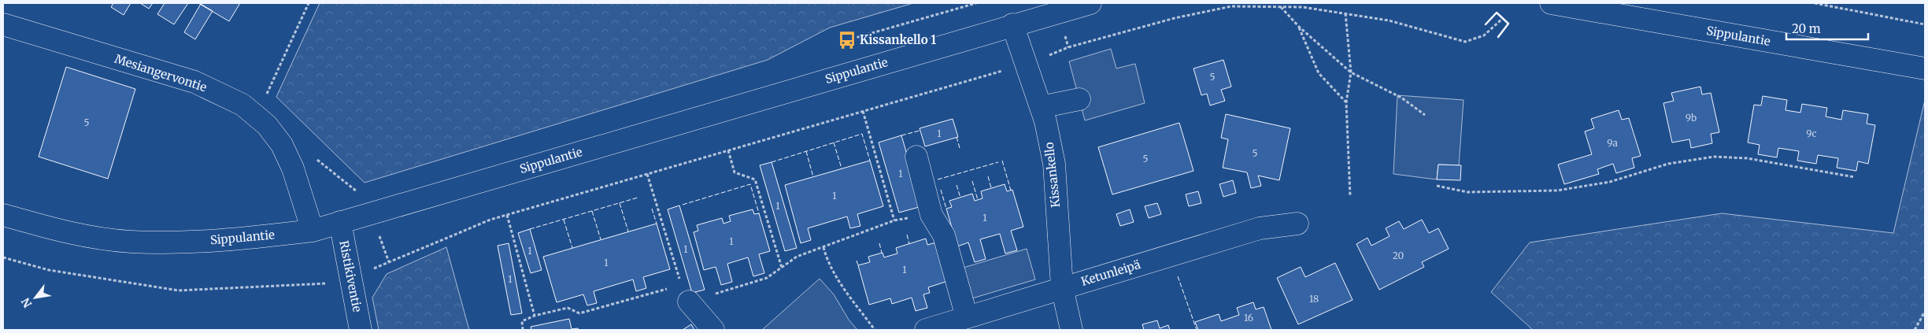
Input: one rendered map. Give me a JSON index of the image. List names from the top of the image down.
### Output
{
  "streets": {
    "street": [
      "Sippulantie",
      "Mesiangervontie",
      "Kissankello",
      "Ketunleipä",
      "Ristikiventie"
    ]
  },
  "crossings": [
    ["Sippulantie", "Mesiangervontie"],
    ["Sippulantie", "Kissankello"],
    ["Sippulantie", "Ristikiventie"],
    ["Kissankello", "Ketunleipä"]
  ],
  "places": {
    "bus stop": ["Kissankello 1"]
  },
  "house_numbers": [
    "5",
    "9b",
    "5",
    "1",
    "9c",
    "9a",
    "5",
    "5",
    "1",
    "1",
    "1",
    "1",
    "1",
    "1",
    "1",
    "20",
    "1",
    "1",
    "1",
    "18",
    "16"
  ],
  "scale_bar": "20 m",
  "north": "bottom left"
}
